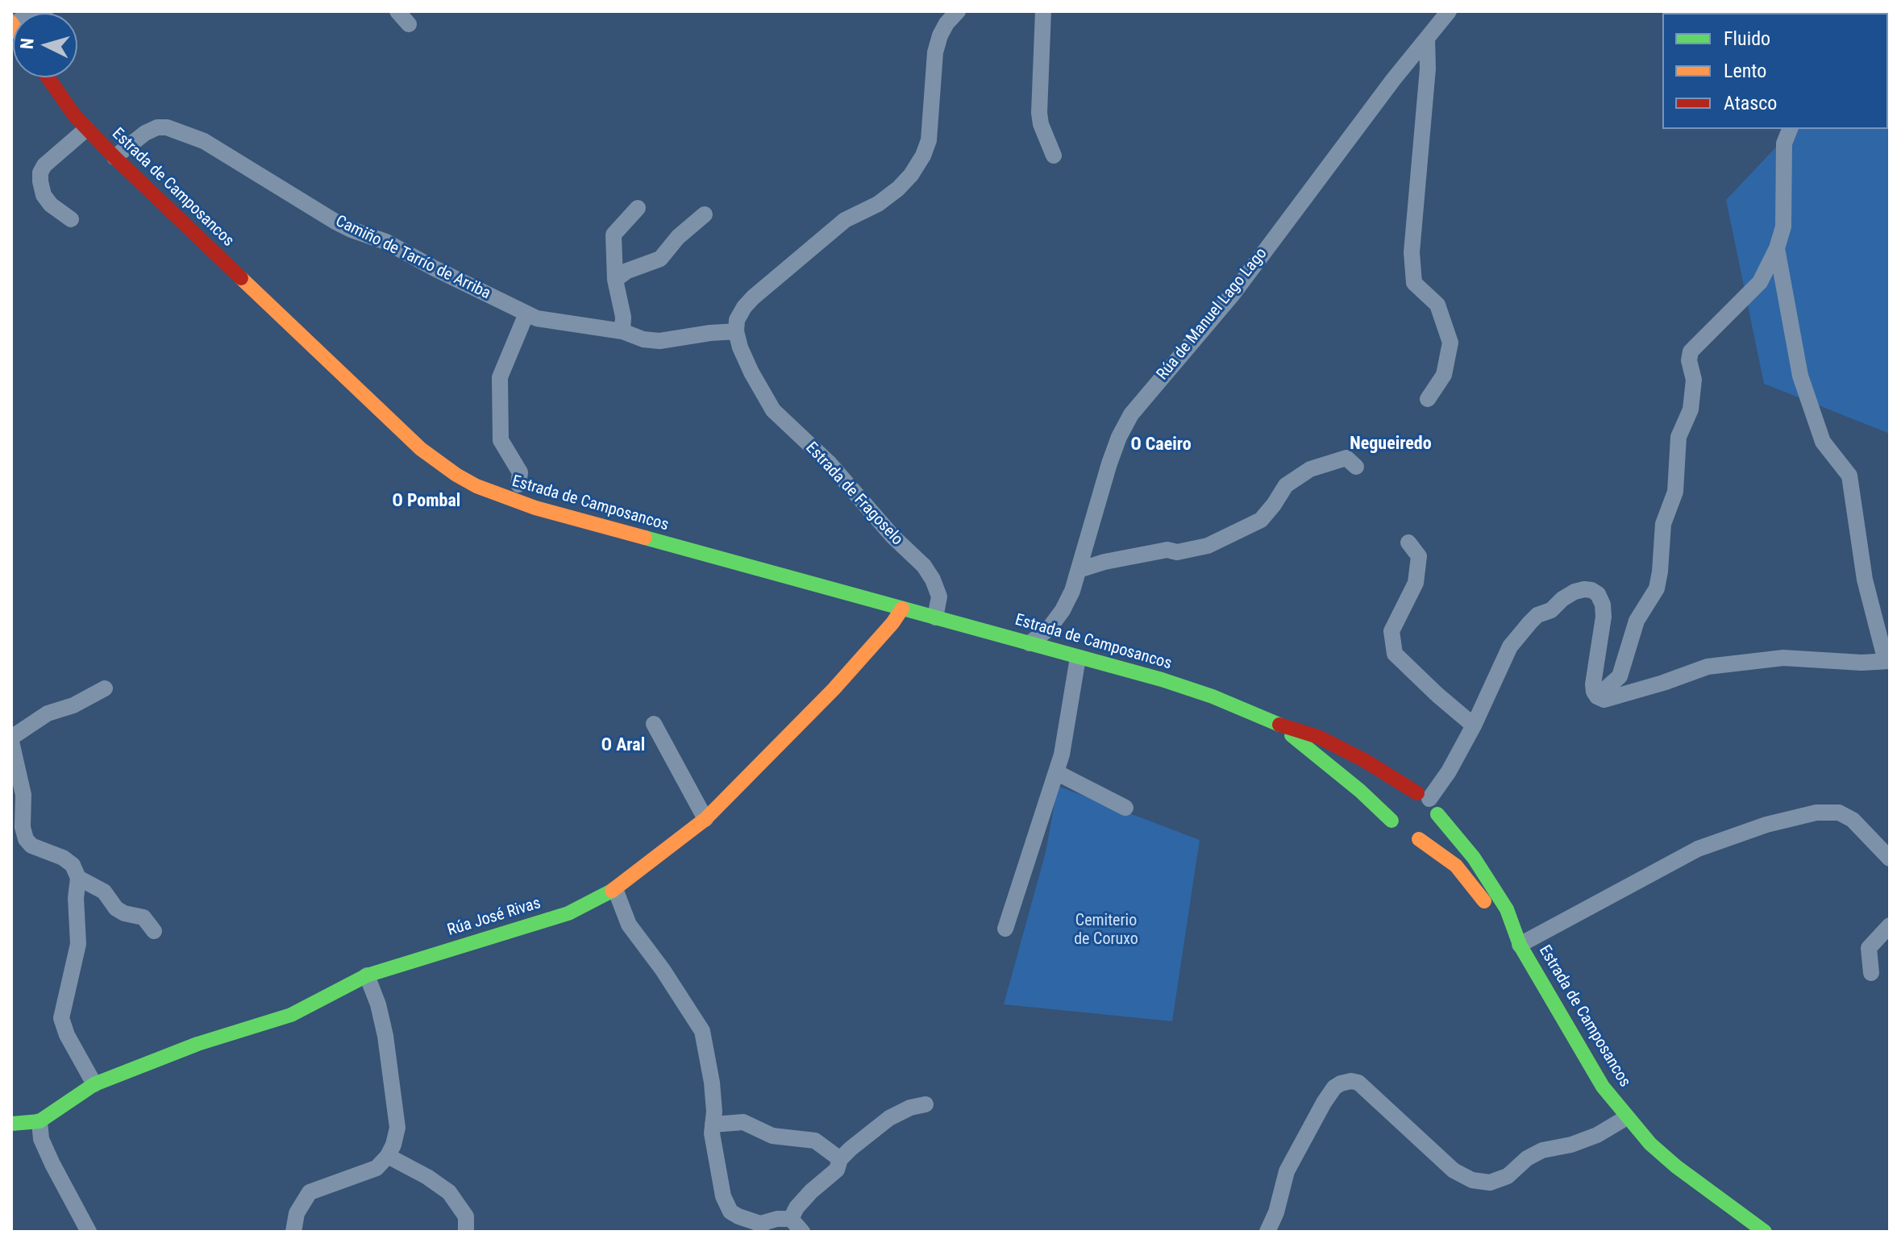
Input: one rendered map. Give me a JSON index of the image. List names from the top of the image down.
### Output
{
  "streets": {
    "main road": ["Estrada de Camposancos", "Rúa José Rivas"],
    "street": ["Camiño de Tarrío de Arriba", "Rúa de Manuel Lago Lago", "Estrada de Fragoselo"]
  },
  "crossings": [
    ["Estrada de Camposancos", "Camiño de Tarrío de Arriba"],
    ["Estrada de Camposancos", "Rúa de Manuel Lago Lago"],
    ["Estrada de Camposancos", "Estrada de Fragoselo"],
    ["Estrada de Camposancos", "Rúa José Rivas"],
    ["Camiño de Tarrío de Arriba", "Estrada de Fragoselo"]
  ],
  "districts": [
    "Negueiredo",
    "O Caeiro",
    "O Pombal",
    "O Aral"
  ],
  "parks": ["Cemiterio de Coruxo"],
  "legend": ["Fluido", "Lento", "Atasco"],
  "north": "left"
}
